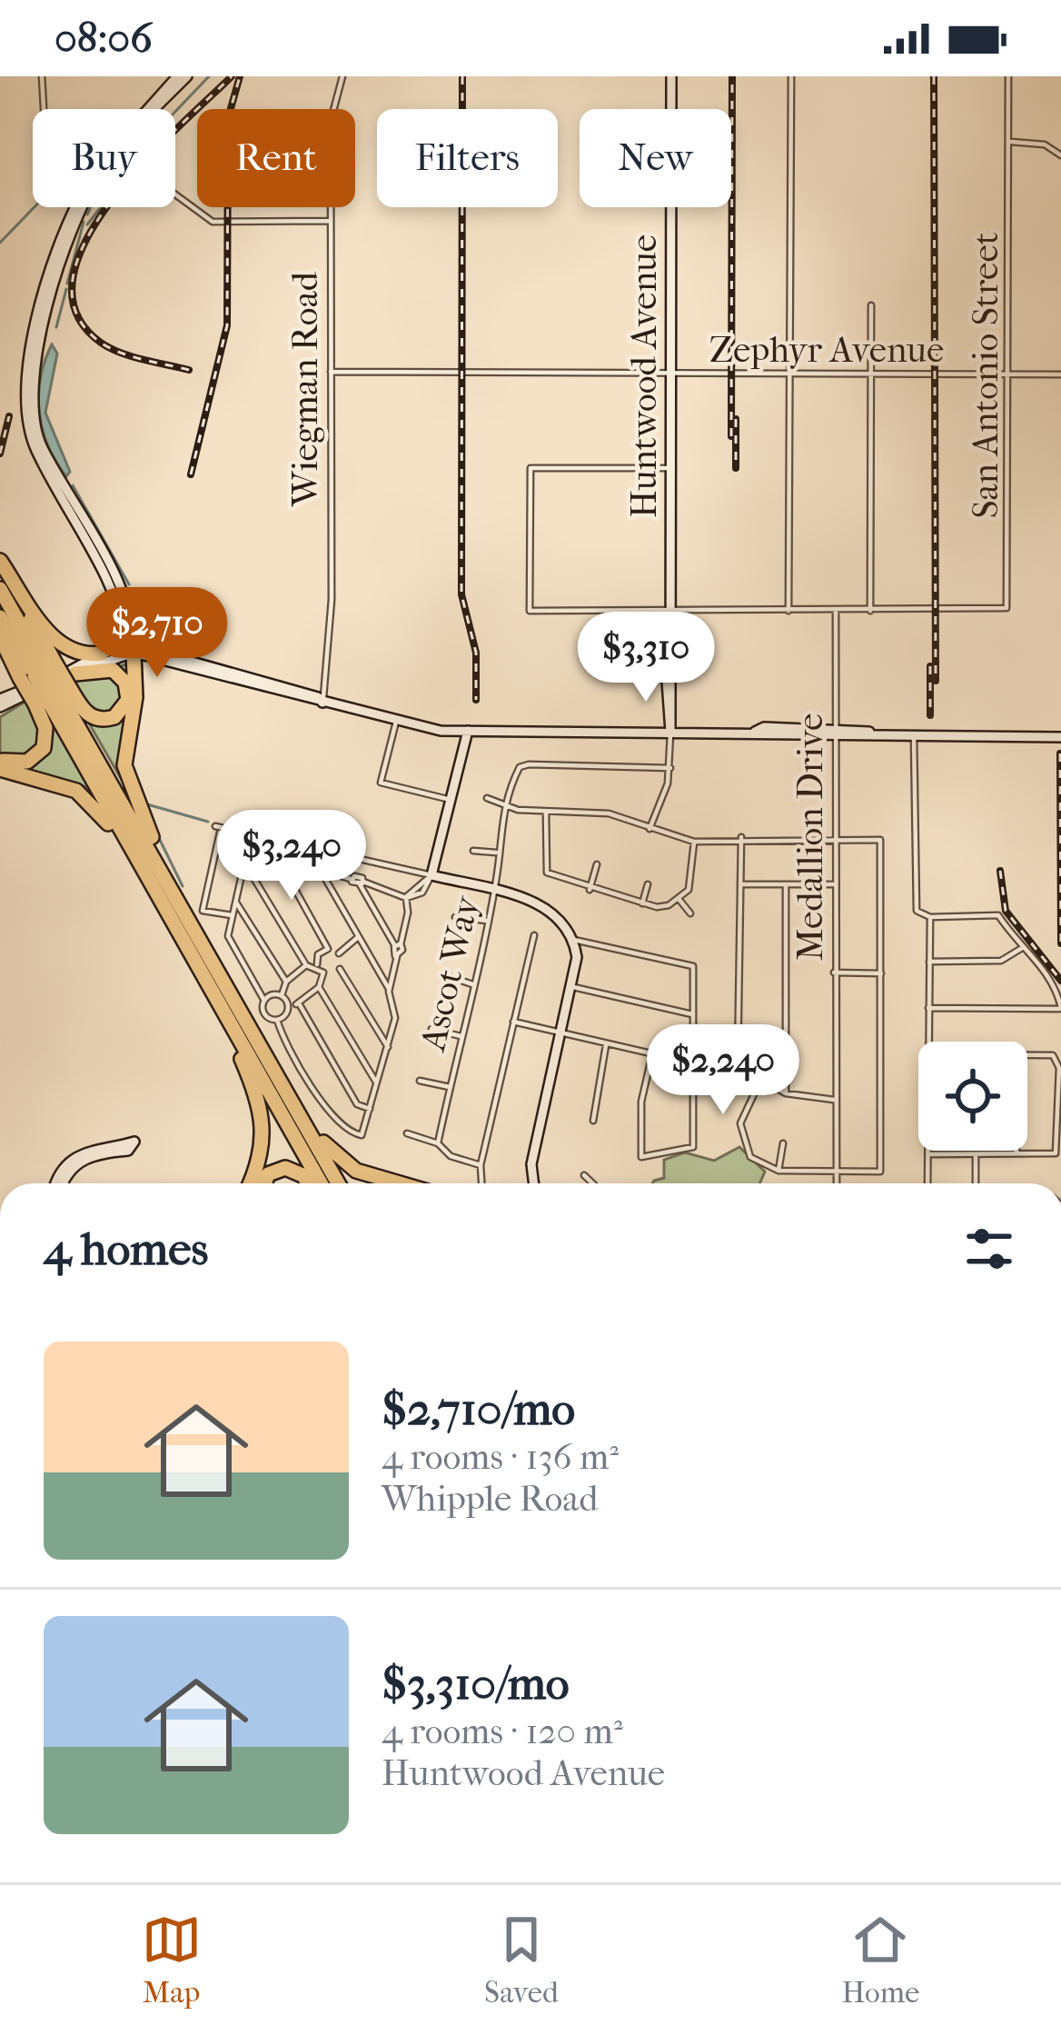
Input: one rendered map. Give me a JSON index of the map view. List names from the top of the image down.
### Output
{
  "streets": {
    "main road": ["Huntwood Avenue"],
    "street": [
      "Zephyr Avenue",
      "San Antonio Street",
      "Wiegman Road",
      "Medallion Drive",
      "Ascot Way"
    ]
  },
  "crossings": [
    ["Zephyr Avenue", "San Antonio Street"],
    ["Zephyr Avenue", "Huntwood Avenue"],
    ["Zephyr Avenue", "Wiegman Road"],
    ["Huntwood Avenue", "Ascot Way"]
  ],
  "page": {
    "status": "08:06",
    "chip": [
      "Buy",
      "Rent",
      "Filters",
      "New"
    ],
    "price": [
      "$2,710",
      "$3,310",
      "$3,240",
      "$2,240"
    ],
    "heading": "4 homes",
    "list": [
      {
        "name": "$2,710/mo",
        "note": "4 rooms · 136 m² · Whipple Road"
      },
      {
        "name": "$3,310/mo",
        "note": "4 rooms · 120 m² · Huntwood Avenue"
      }
    ],
    "tabs": ["Map", "Saved", "Home"]
  }
}
